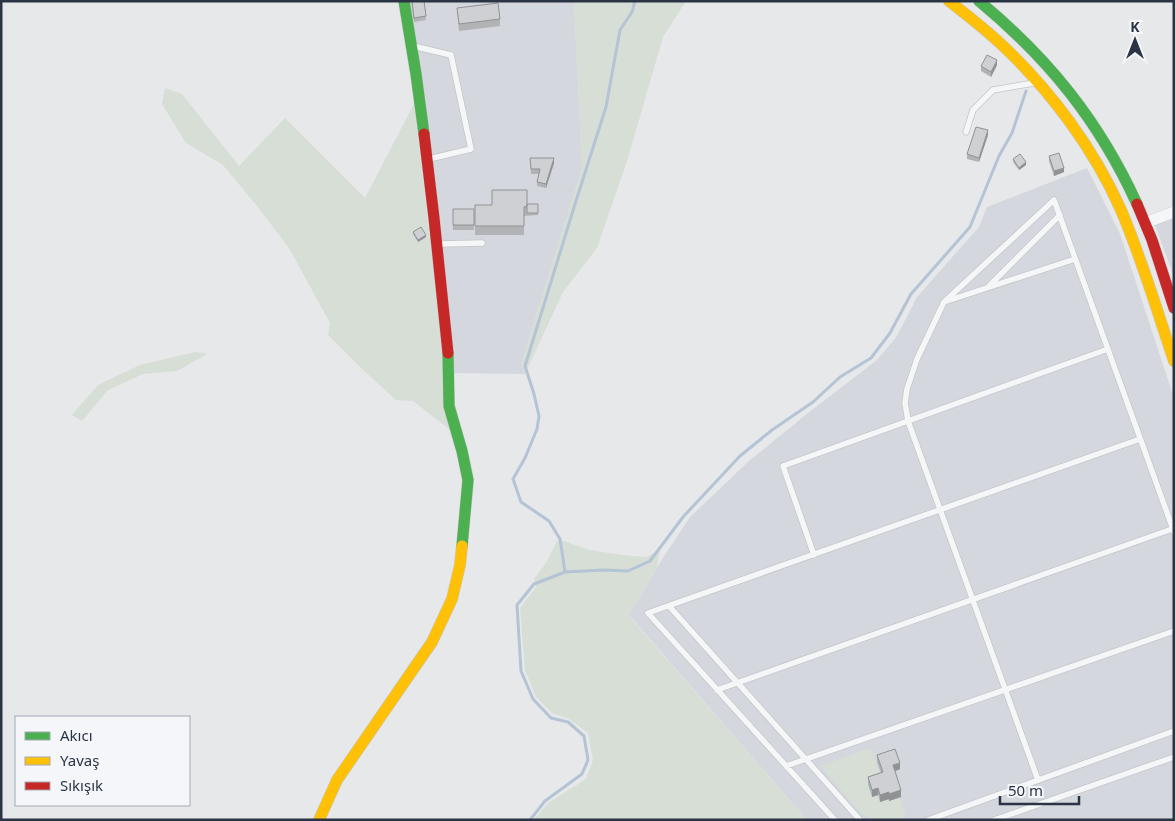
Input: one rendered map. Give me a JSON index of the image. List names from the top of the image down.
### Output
{
  "legend": ["Akıcı", "Yavaş", "Sıkışık"],
  "scale_bar": "50 m",
  "north": "top"
}
